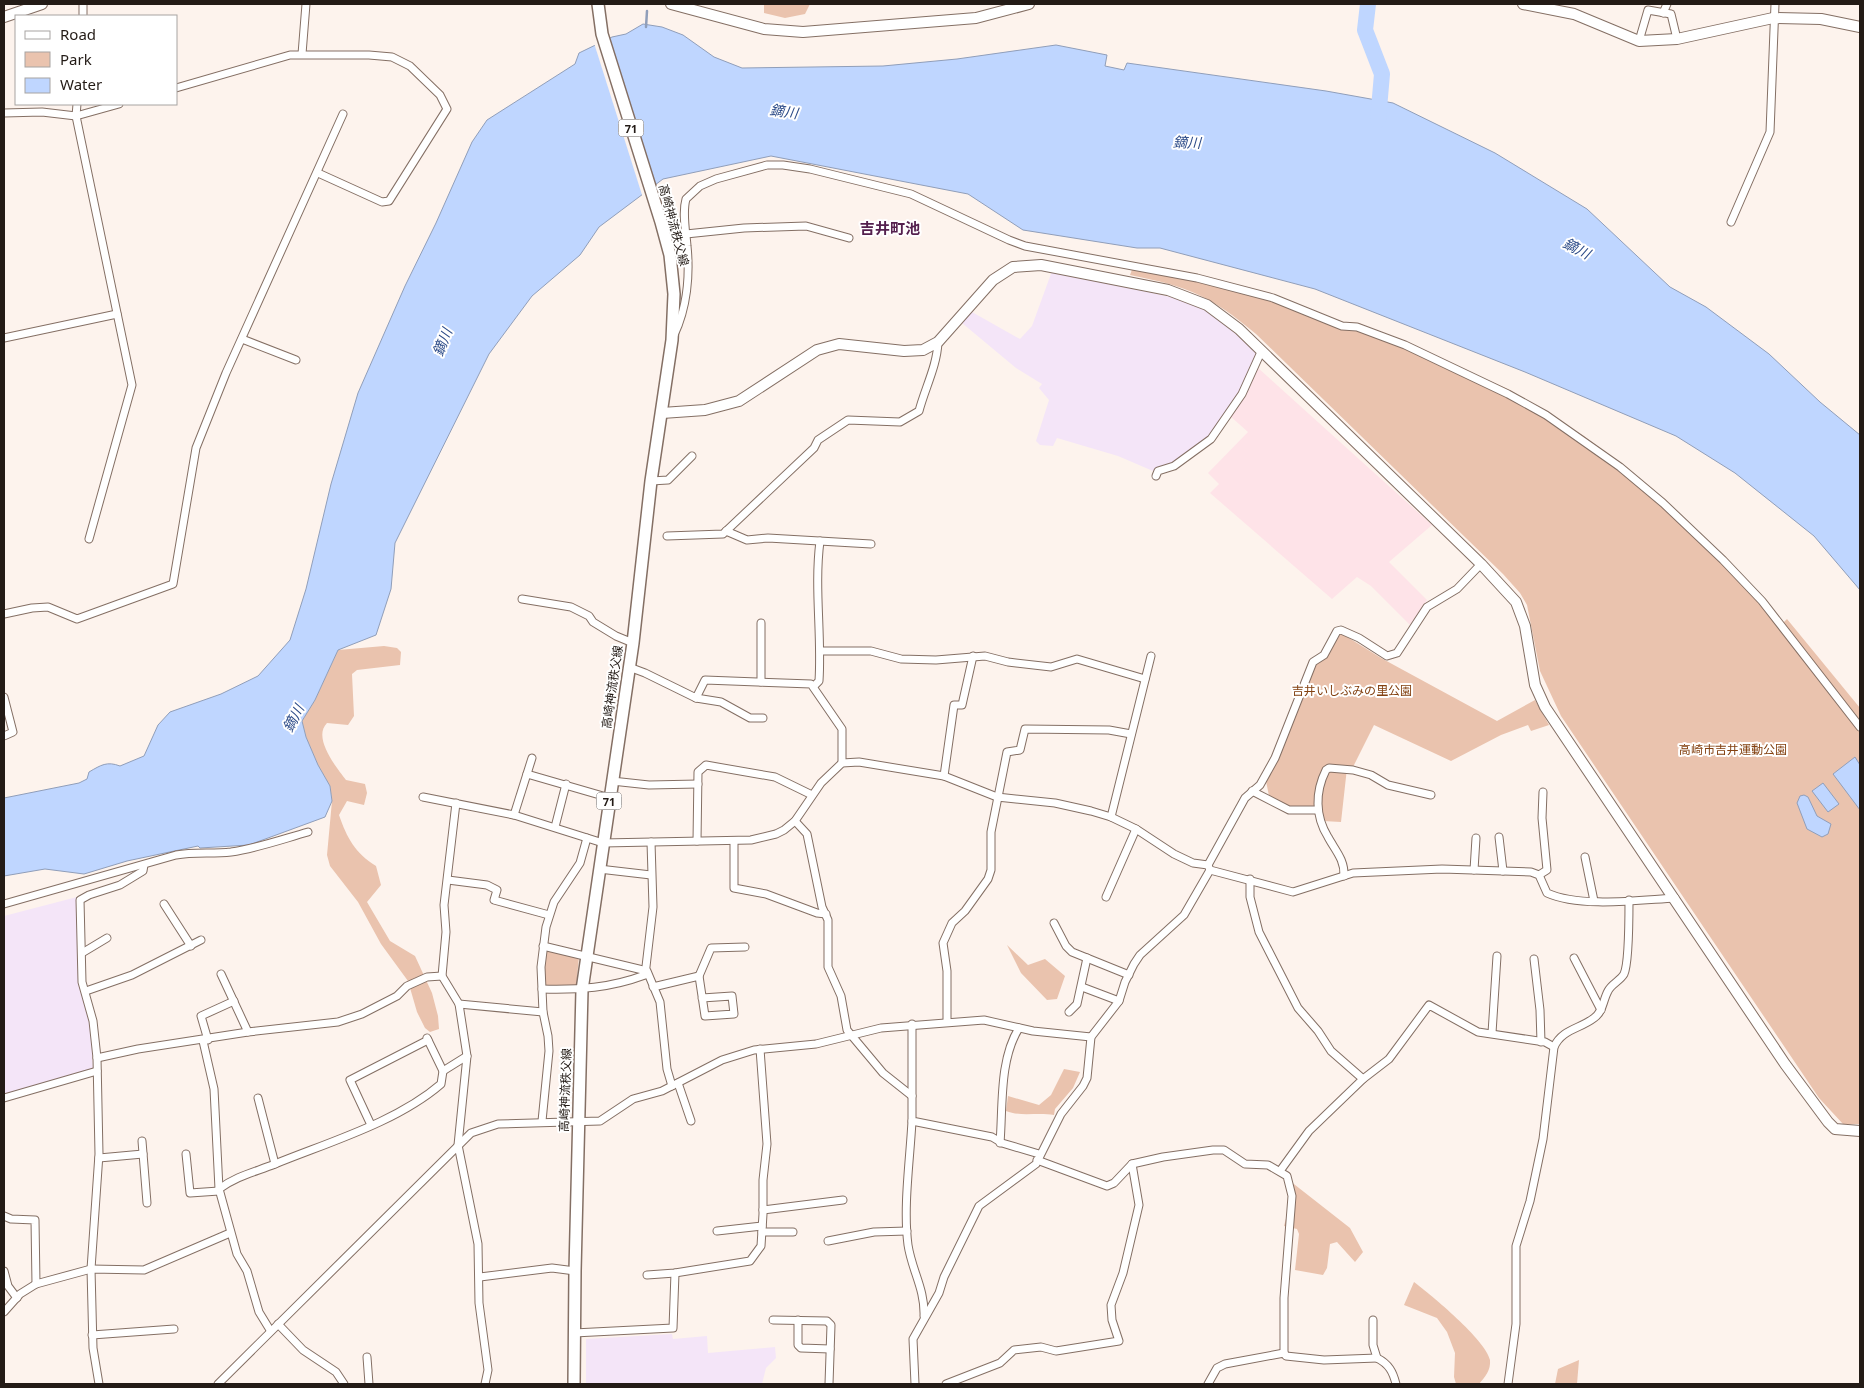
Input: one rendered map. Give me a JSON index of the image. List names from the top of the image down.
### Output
{
  "streets": {
    "main road": ["71", "高崎神流秩父線"]
  },
  "districts": ["吉井町池"],
  "water": ["鏑川"],
  "parks": ["吉井いしぶみの里公園", "高崎市吉井運動公園"],
  "legend": ["Road", "Park", "Water"]
}
